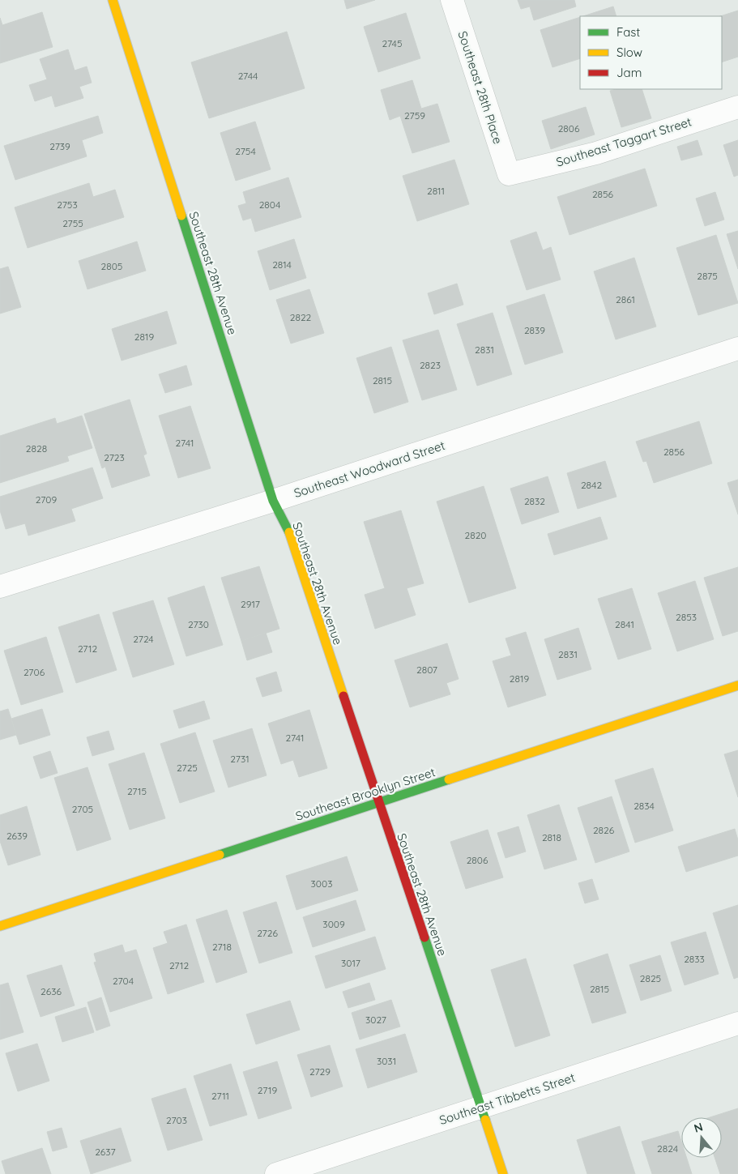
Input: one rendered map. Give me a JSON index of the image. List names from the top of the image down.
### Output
{
  "streets": {
    "street": [
      "Southeast 28th Place",
      "Southeast Taggart Street",
      "Southeast 28th Avenue",
      "Southeast Woodward Street",
      "Southeast Brooklyn Street",
      "Southeast Tibbetts Street"
    ]
  },
  "crossings": [
    ["Southeast 28th Place", "Southeast Taggart Street"],
    ["Southeast 28th Avenue", "Southeast Woodward Street"],
    ["Southeast 28th Avenue", "Southeast Brooklyn Street"],
    ["Southeast 28th Avenue", "Southeast Tibbetts Street"]
  ],
  "house_numbers": [
    "2745",
    "2744",
    "2759",
    "2806",
    "2739",
    "2754",
    "2811",
    "2856",
    "2753",
    "2804",
    "2755",
    "2814",
    "2805",
    "2875",
    "2861",
    "2822",
    "2839",
    "2819",
    "2831",
    "2823",
    "2815",
    "2741",
    "2828",
    "2856",
    "2723",
    "2842",
    "2709",
    "2832",
    "2820",
    "2917",
    "2853",
    "2730",
    "2841",
    "2724",
    "2712",
    "2831",
    "2807",
    "2706",
    "2819",
    "2741",
    "2731",
    "2725",
    "2715",
    "2834",
    "2705",
    "2826",
    "2639",
    "2818",
    "2806",
    "3003",
    "3009",
    "2726",
    "2718",
    "2833",
    "3017",
    "2712",
    "2825",
    "2704",
    "2815",
    "2636",
    "3027",
    "3031",
    "2729",
    "2719",
    "2711",
    "2703",
    "2824",
    "2637"
  ],
  "legend": ["Fast", "Slow", "Jam"],
  "north": "top"
}
